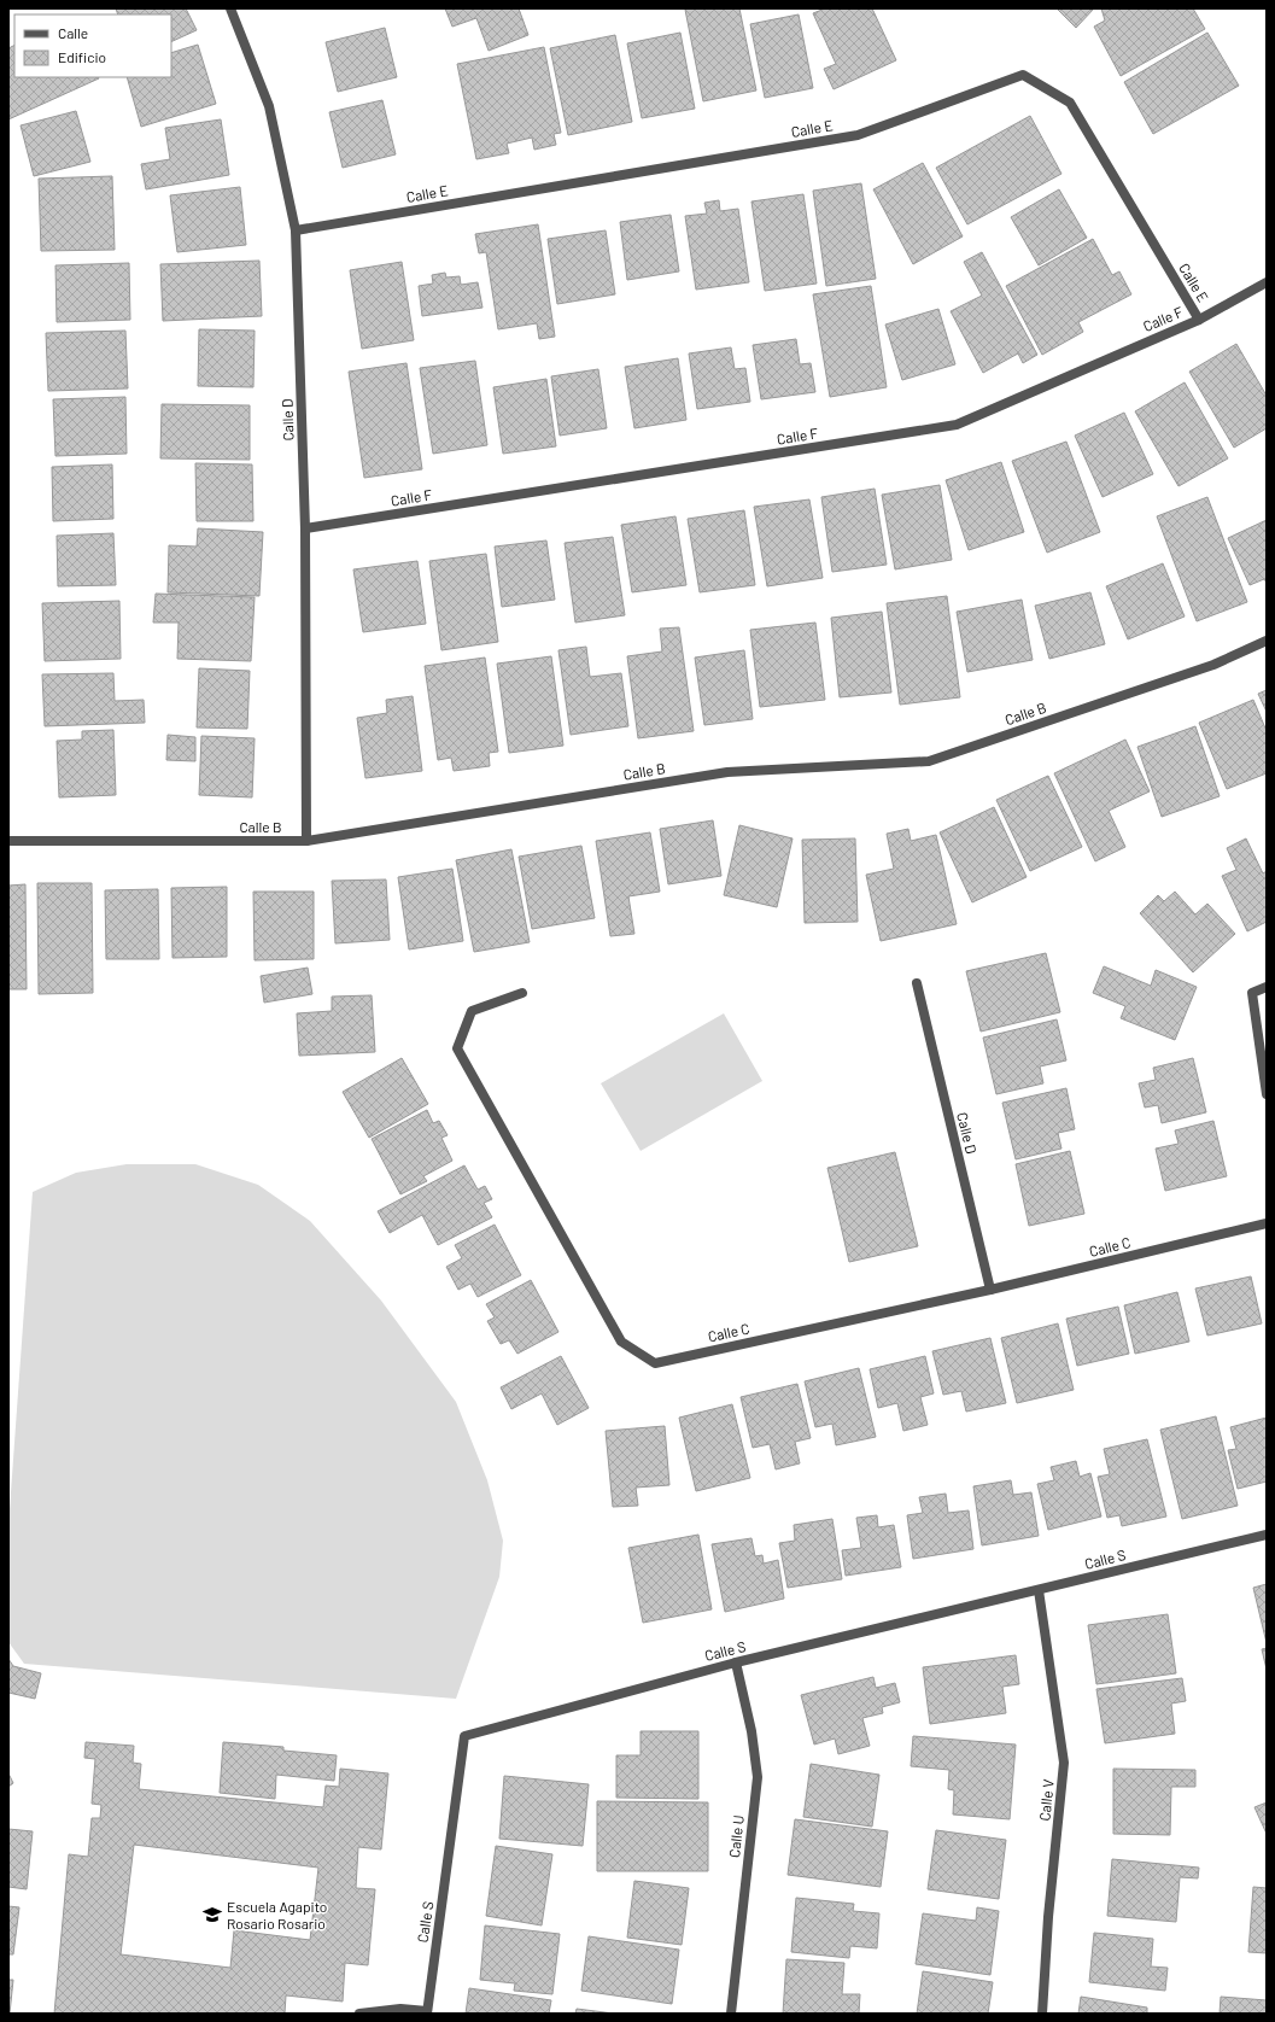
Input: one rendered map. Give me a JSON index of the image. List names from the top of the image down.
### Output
{
  "streets": {
    "street": [
      "Calle E",
      "Calle F",
      "Calle D",
      "Calle B",
      "Calle C",
      "Calle S",
      "Calle V",
      "Calle U"
    ]
  },
  "crossings": [
    ["Calle E", "Calle F"],
    ["Calle E", "Calle D"],
    ["Calle F", "Calle D"],
    ["Calle D", "Calle B"],
    ["Calle D", "Calle C"],
    ["Calle S", "Calle V"],
    ["Calle S", "Calle U"]
  ],
  "places": {
    "school or university": ["Escuela Agapito Rosario Rosario"]
  },
  "legend": ["Calle", "Edificio"]
}
